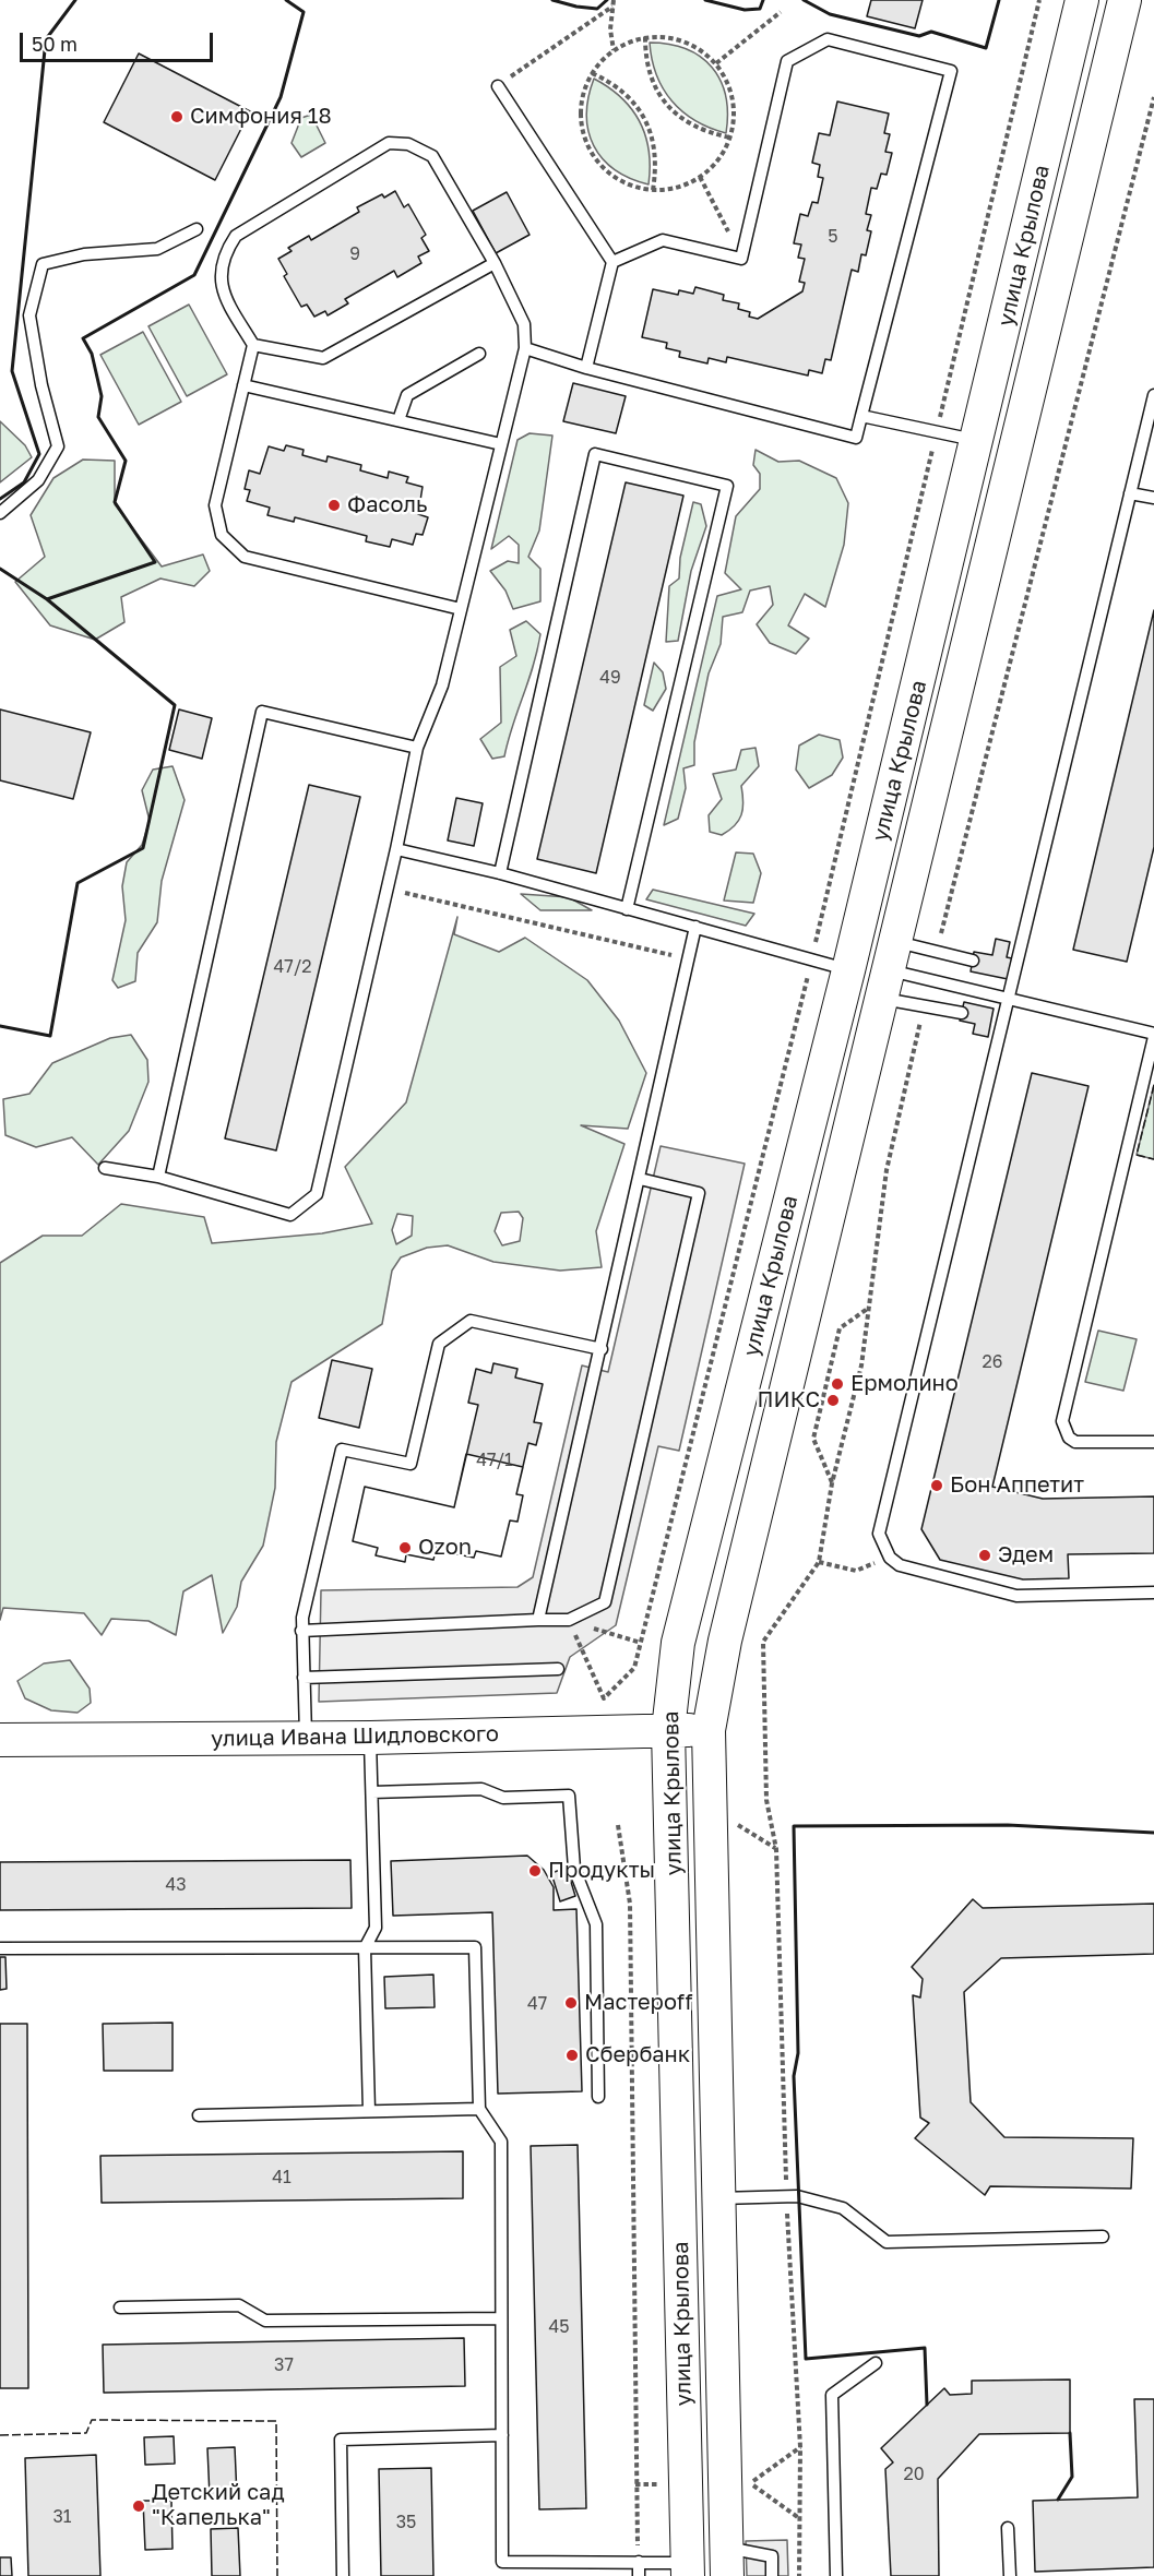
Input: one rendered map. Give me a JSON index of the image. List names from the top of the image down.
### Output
{
  "streets": {
    "main road": ["улица Крылова", "улица Ивана Шидловского"]
  },
  "crossings": [
    ["улица Крылова", "улица Ивана Шидловского"]
  ],
  "places": [
    "Симфония 18",
    "Фасоль",
    "Ермолино",
    "ПИКС",
    "Бон Аппетит",
    "Ozon",
    "Эдем",
    "Продукты",
    "Мастерoff",
    "Сбербанк",
    "Детский сад \"Капелька\""
  ],
  "house_numbers": [
    "5",
    "9",
    "49",
    "47/2",
    "26",
    "47/1",
    "43",
    "47",
    "41",
    "45",
    "37",
    "20",
    "31",
    "35"
  ],
  "scale_bar": "50 m"
}
